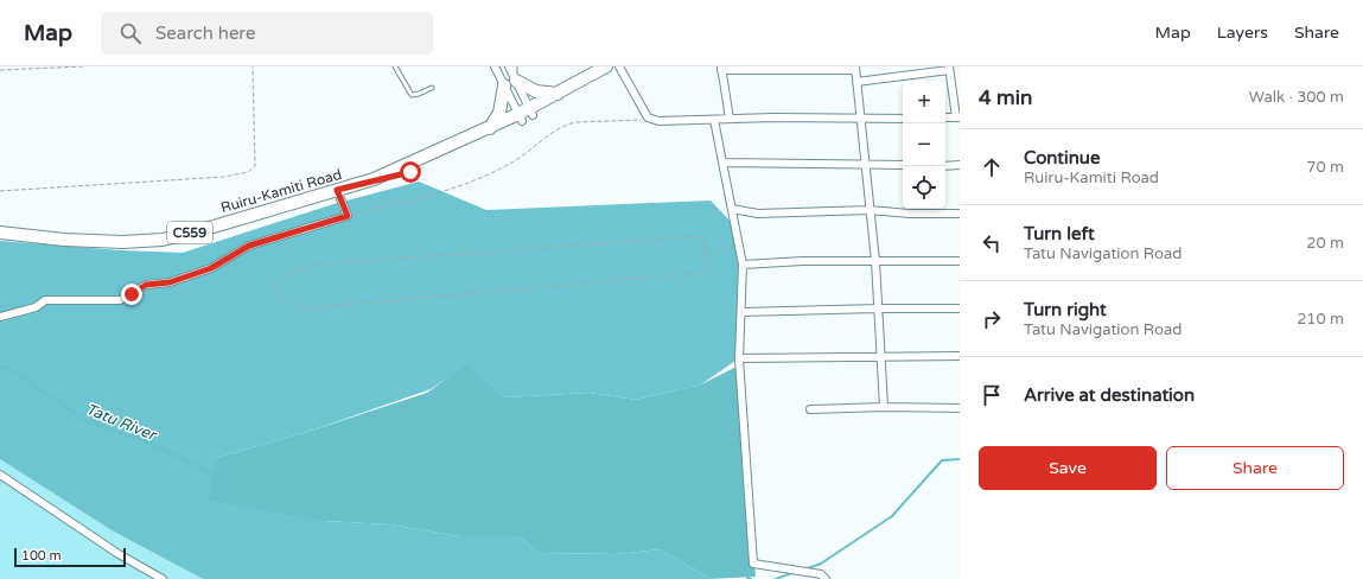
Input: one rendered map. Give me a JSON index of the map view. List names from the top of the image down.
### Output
{
  "streets": {
    "main road": ["Ruiru-Kamiti Road", "C559"]
  },
  "water": ["Tatu River"],
  "scale_bar": "100 m",
  "page": {
    "header": "Map",
    "search": "Search here",
    "nav": ["Map", "Layers", "Share"],
    "heading": ["4 min", "Walk · 300 m"],
    "map_buttons": ["+", "−"],
    "list": [
      ["Continue", "Ruiru-Kamiti Road", "70 m"],
      ["Turn left", "Tatu Navigation Road", "20 m"],
      ["Turn right", "Tatu Navigation Road", "210 m"],
      "Arrive at destination"
    ],
    "buttons": ["Save", "Share"],
    "scale": "100 m"
  }
}
